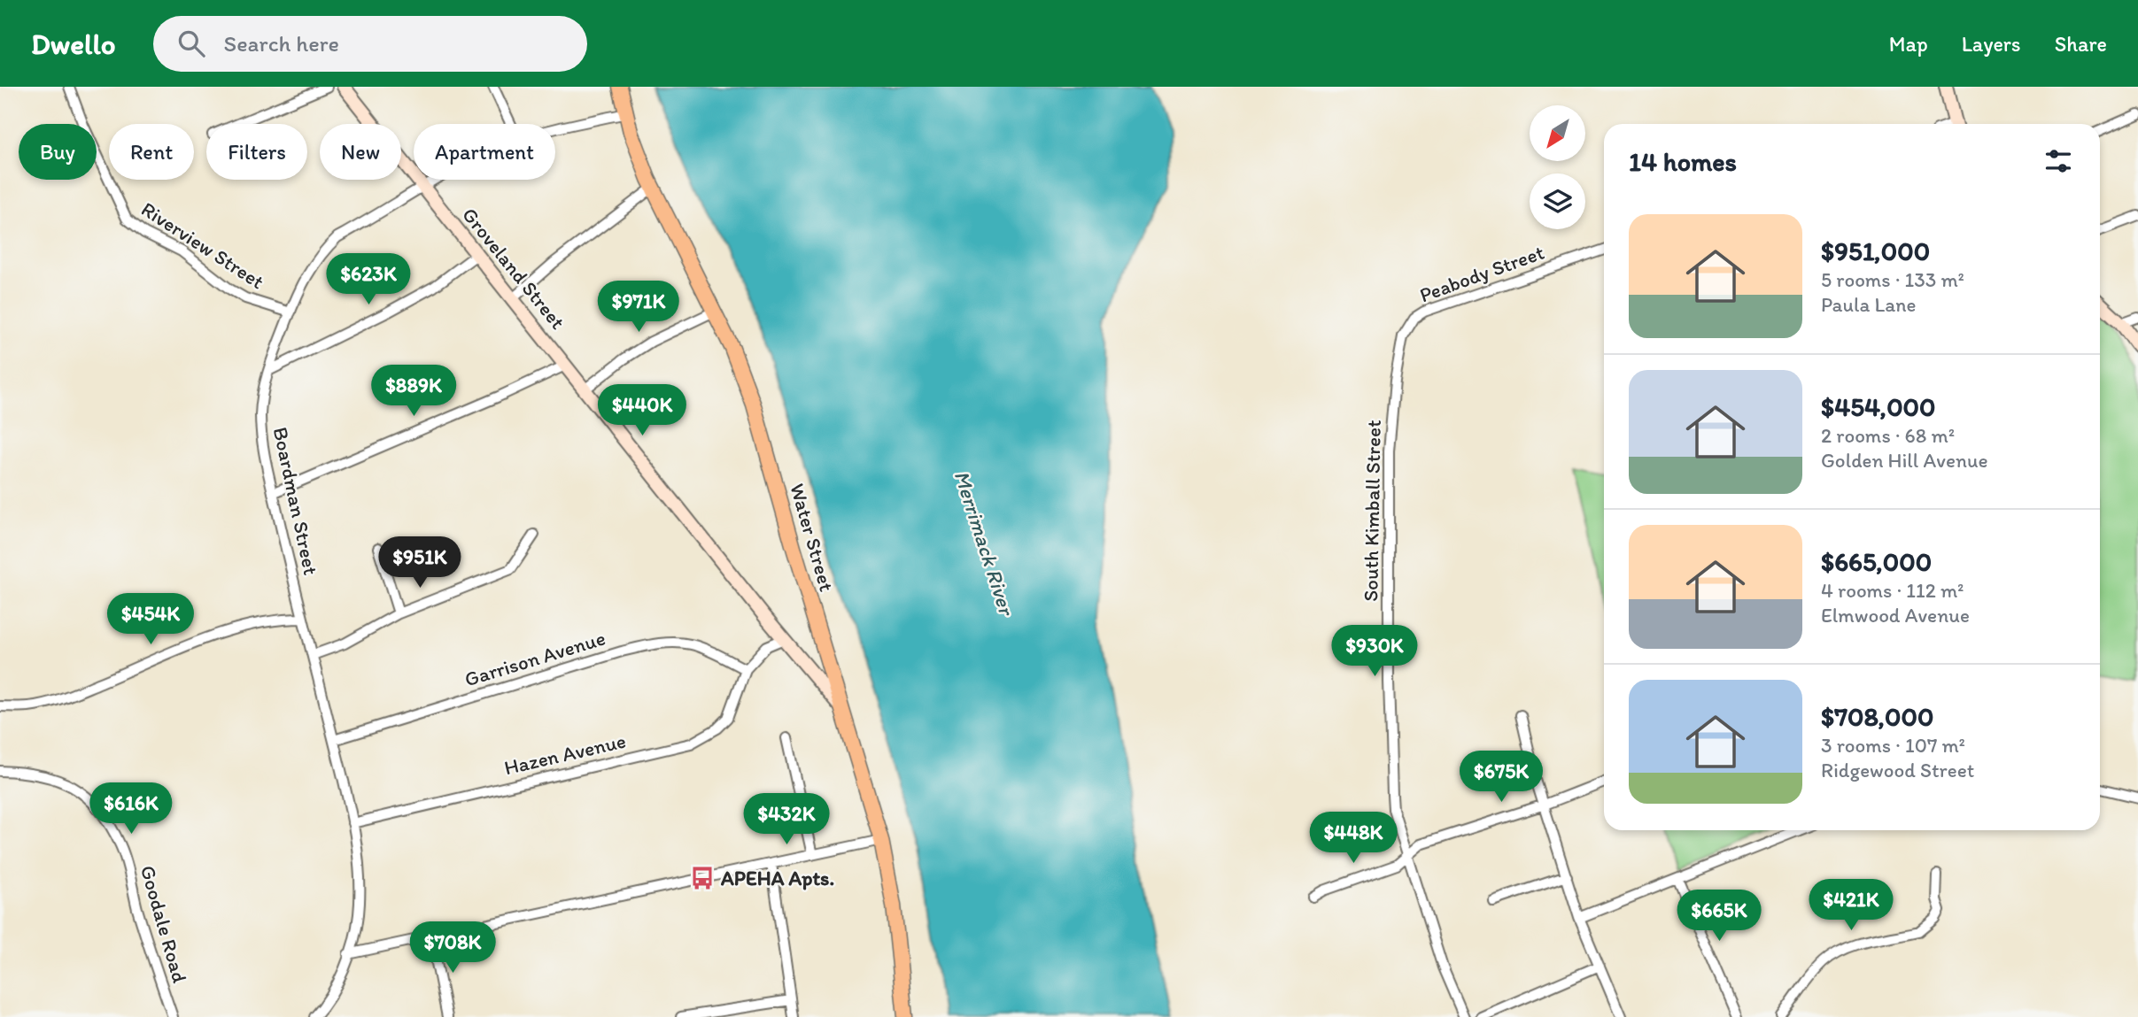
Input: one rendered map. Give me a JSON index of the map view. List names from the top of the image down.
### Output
{
  "streets": {
    "main road": ["Groveland Street", "Water Street"],
    "street": [
      "Riverview Street",
      "Peabody Street",
      "Boardman Street",
      "South Kimball Street",
      "Garrison Avenue",
      "Hazen Avenue",
      "Goodale Road"
    ]
  },
  "crossings": [
    ["Riverview Street", "Boardman Street"],
    ["Groveland Street", "Boardman Street"],
    ["Groveland Street", "Water Street"],
    ["Peabody Street", "South Kimball Street"],
    ["Boardman Street", "Water Street"],
    ["Boardman Street", "Garrison Avenue"],
    ["Boardman Street", "Hazen Avenue"],
    ["Garrison Avenue", "Hazen Avenue"]
  ],
  "water": ["Merrimack River"],
  "places": {
    "bus stop": ["APEHA Apts."]
  },
  "north": "bottom left",
  "page": {
    "header": "Dwello",
    "search": "Search here",
    "nav": ["Map", "Layers", "Share"],
    "chip": [
      "Buy",
      "Rent",
      "Filters",
      "New",
      "Apartment"
    ],
    "heading": "14 homes",
    "list": [
      {
        "name": "$951,000",
        "note": "5 rooms · 133 m² · Paula Lane"
      },
      {
        "name": "$454,000",
        "note": "2 rooms · 68 m² · Golden Hill Avenue"
      },
      {
        "name": "$665,000",
        "note": "4 rooms · 112 m² · Elmwood Avenue"
      },
      {
        "name": "$708,000",
        "note": "3 rooms · 107 m² · Ridgewood Street"
      }
    ],
    "price": [
      "$623K",
      "$971K",
      "$889K",
      "$440K",
      "$951K",
      "$454K",
      "$930K",
      "$675K",
      "$616K",
      "$432K",
      "$448K",
      "$421K",
      "$665K",
      "$708K"
    ]
  }
}
